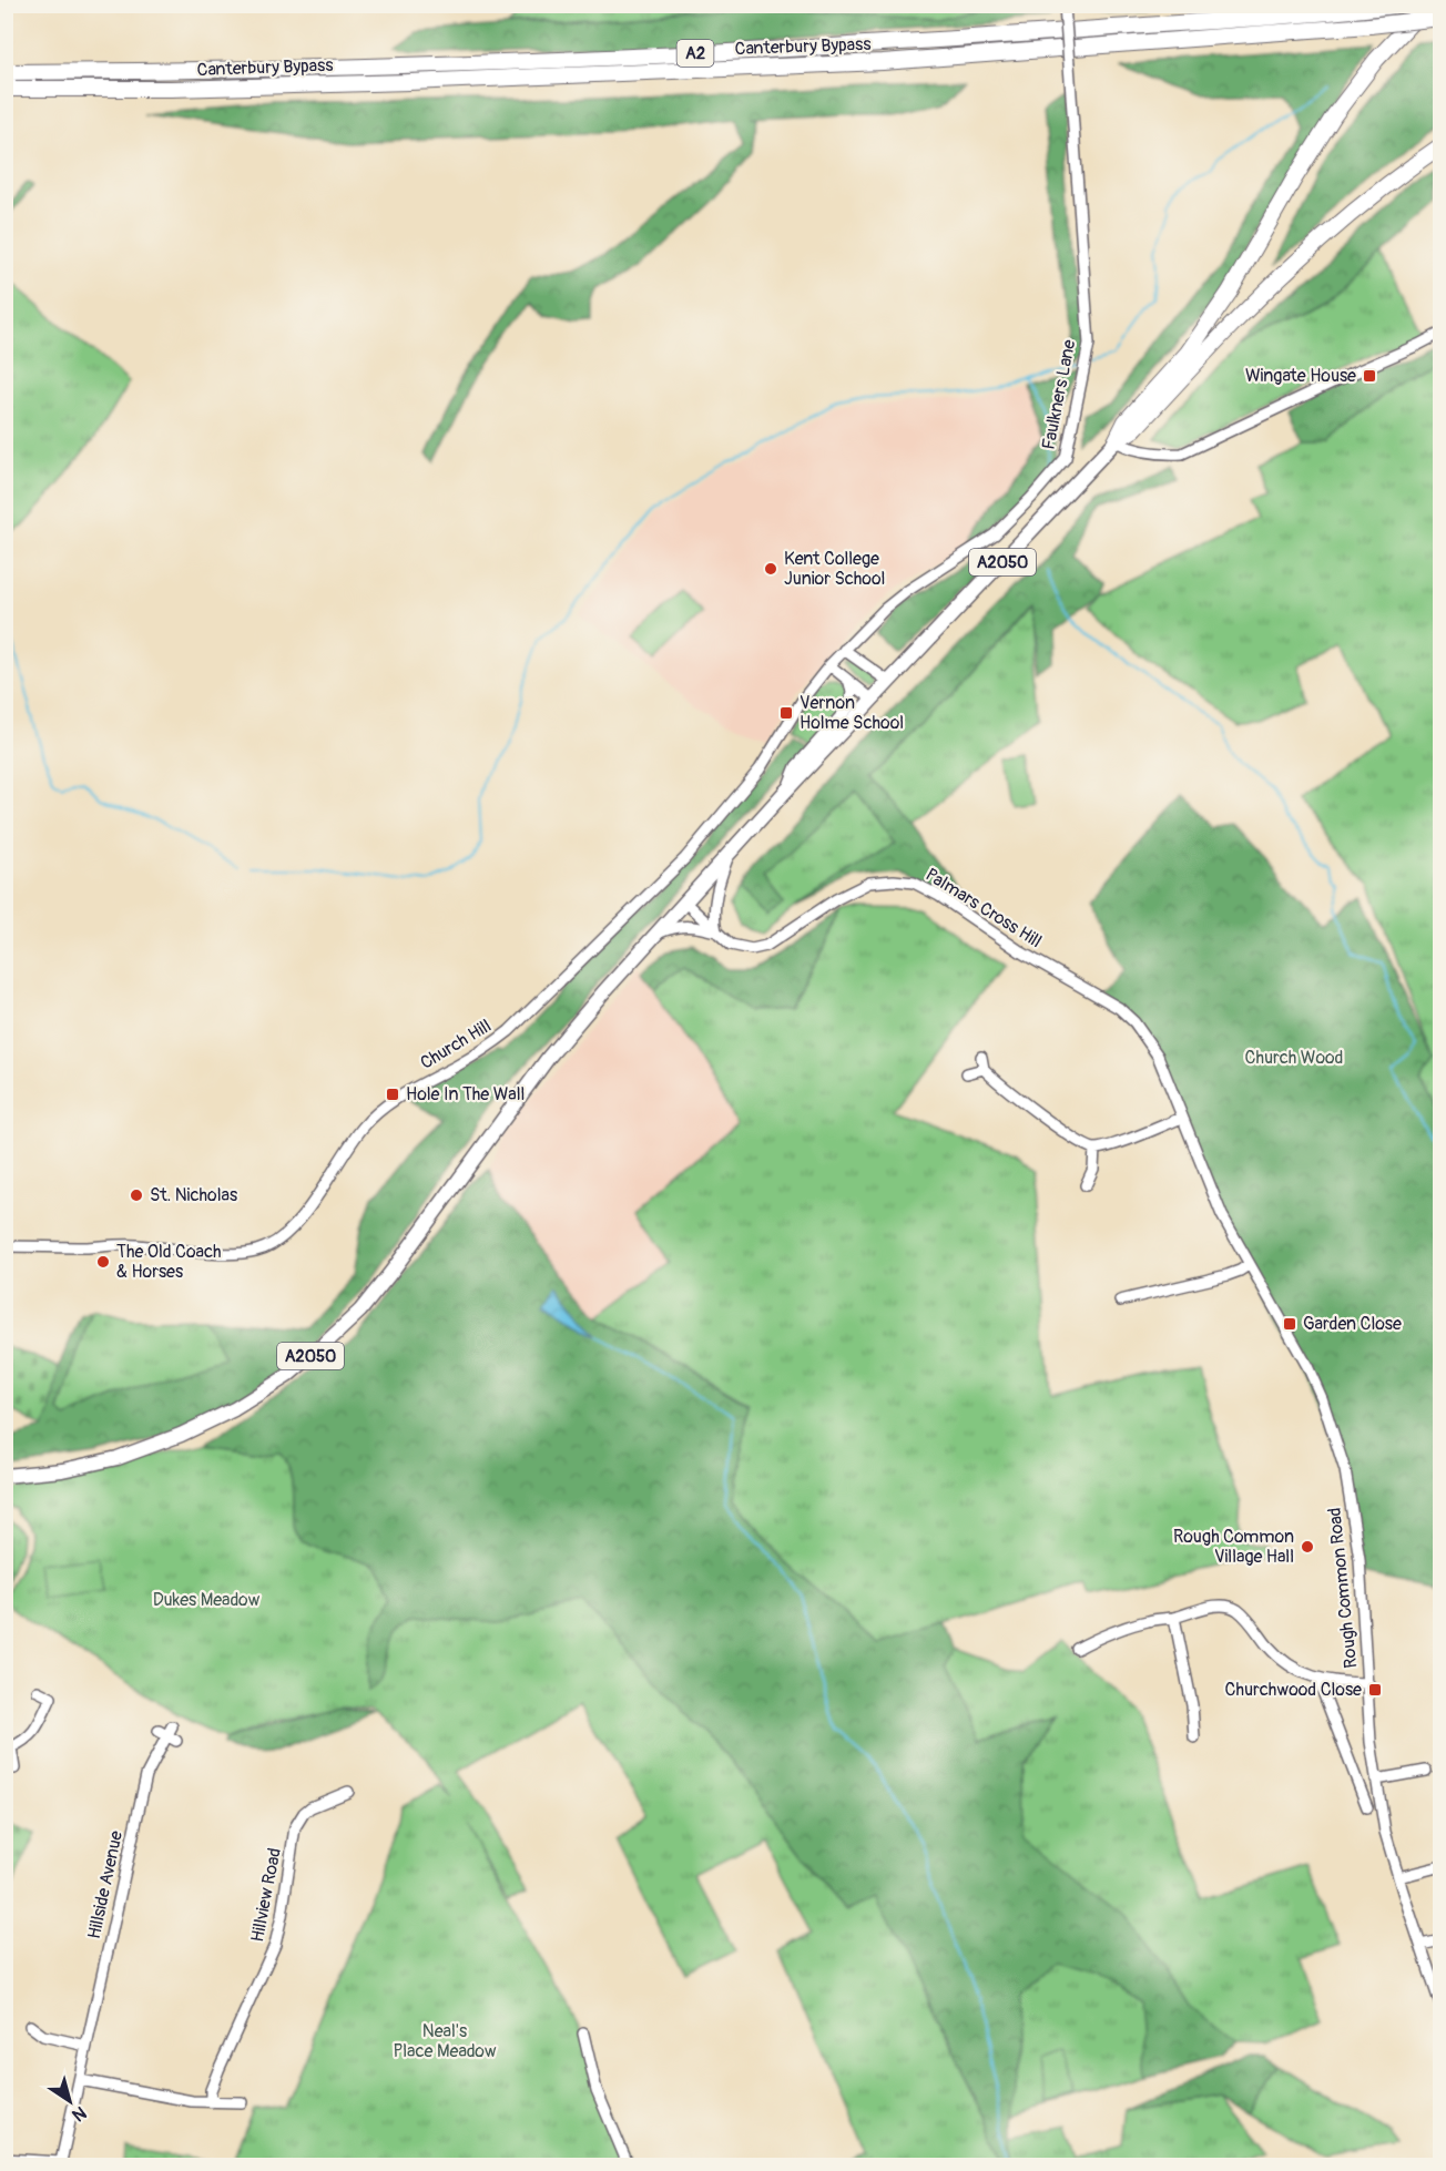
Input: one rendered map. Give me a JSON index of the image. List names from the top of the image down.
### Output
{
  "streets": {
    "highway": ["Canterbury Bypass", "A2"],
    "main road": ["A2050"],
    "street": [
      "Faulkners Lane",
      "Palmars Cross Hill",
      "Church Hill",
      "Rough Common Road",
      "Hillside Avenue",
      "Hillview Road"
    ]
  },
  "crossings": [
    ["Faulkners Lane", "Church Hill"],
    ["A2050", "Palmars Cross Hill"],
    ["Palmars Cross Hill", "Rough Common Road"]
  ],
  "parks": ["Church Wood", "Dukes Meadow", "Neal's Place Meadow"],
  "places": {
    "transit": [
      "Wingate House",
      "Vernon Holme School",
      "Hole In The Wall",
      "Garden Close",
      "Churchwood Close"
    ],
    "other": [
      "Kent College Junior School",
      "St. Nicholas",
      "The Old Coach & Horses",
      "Rough Common Village Hall"
    ]
  },
  "north": "bottom right"
}
